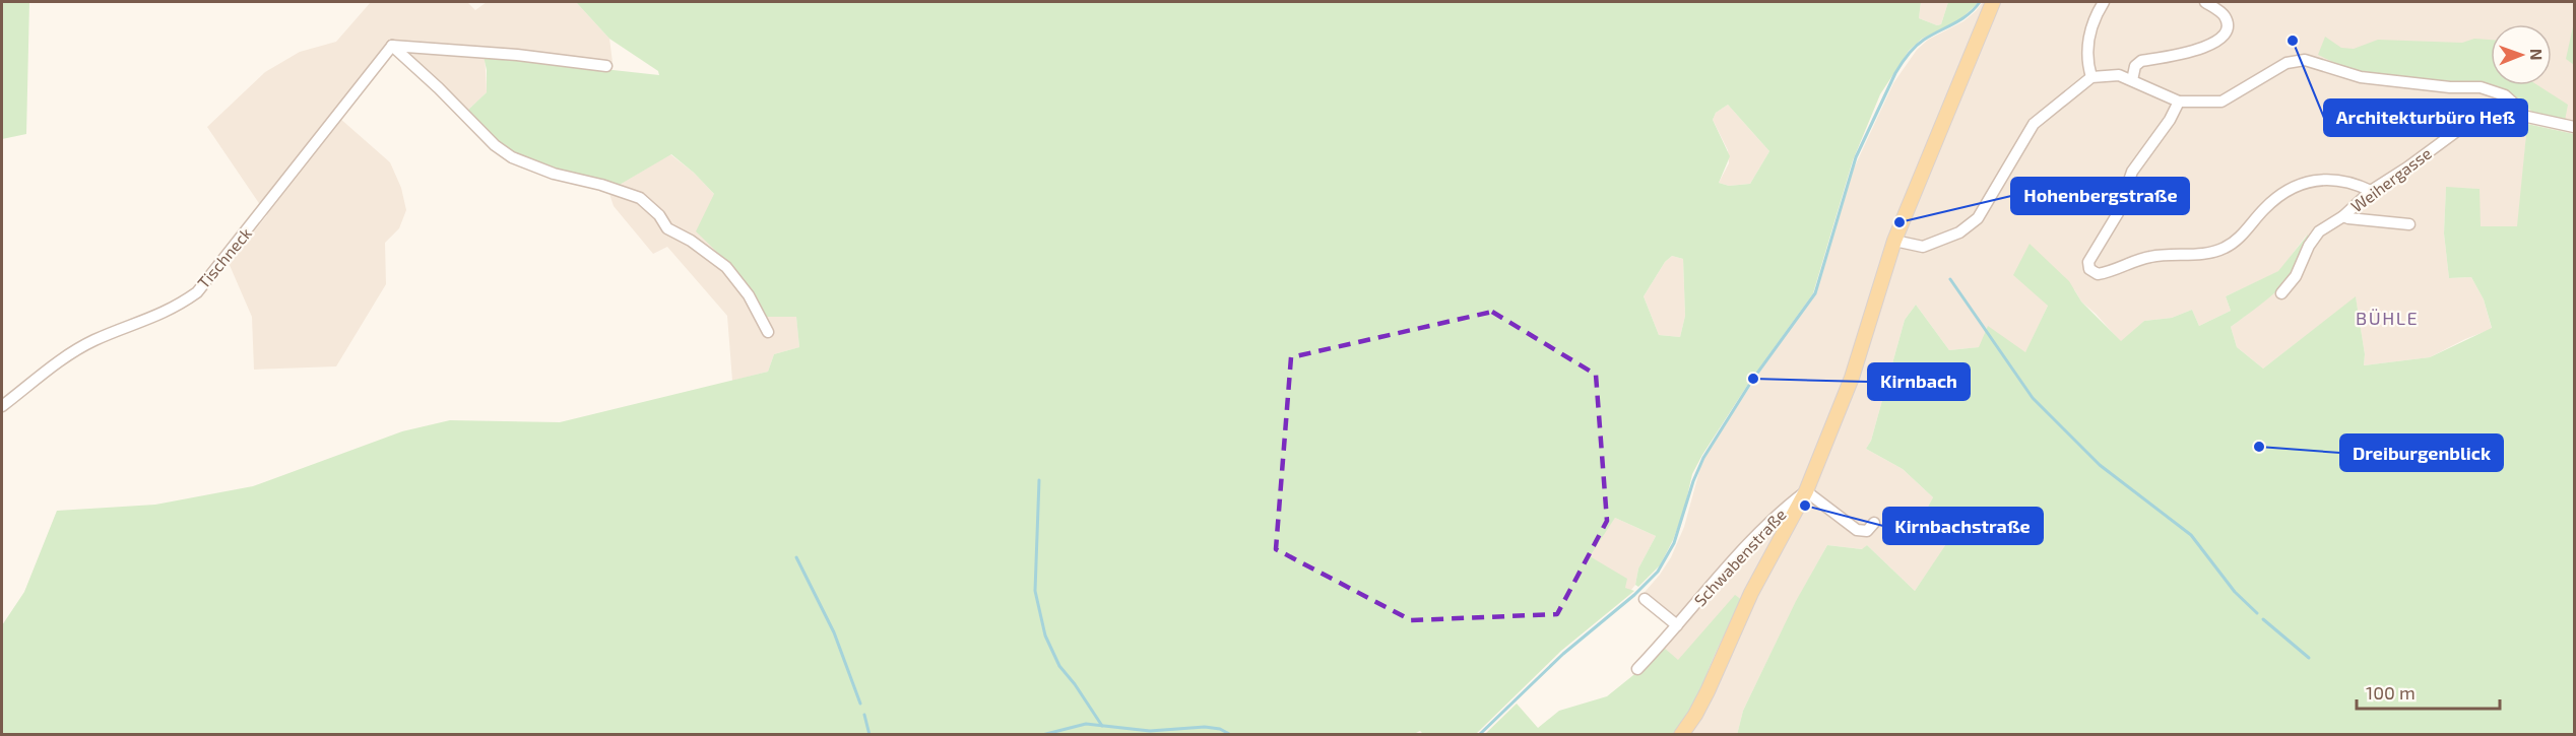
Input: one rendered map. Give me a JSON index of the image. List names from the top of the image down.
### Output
{
  "streets": {
    "street": ["Weihergasse", "Tischneck", "Schwabenstraße"]
  },
  "districts": ["BÜHLE"],
  "places": [
    "Architekturbüro Heß",
    "Hohenbergstraße",
    "Kirnbach",
    "Dreiburgenblick",
    "Kirnbachstraße"
  ],
  "scale_bar": "100 m",
  "north": "right"
}
